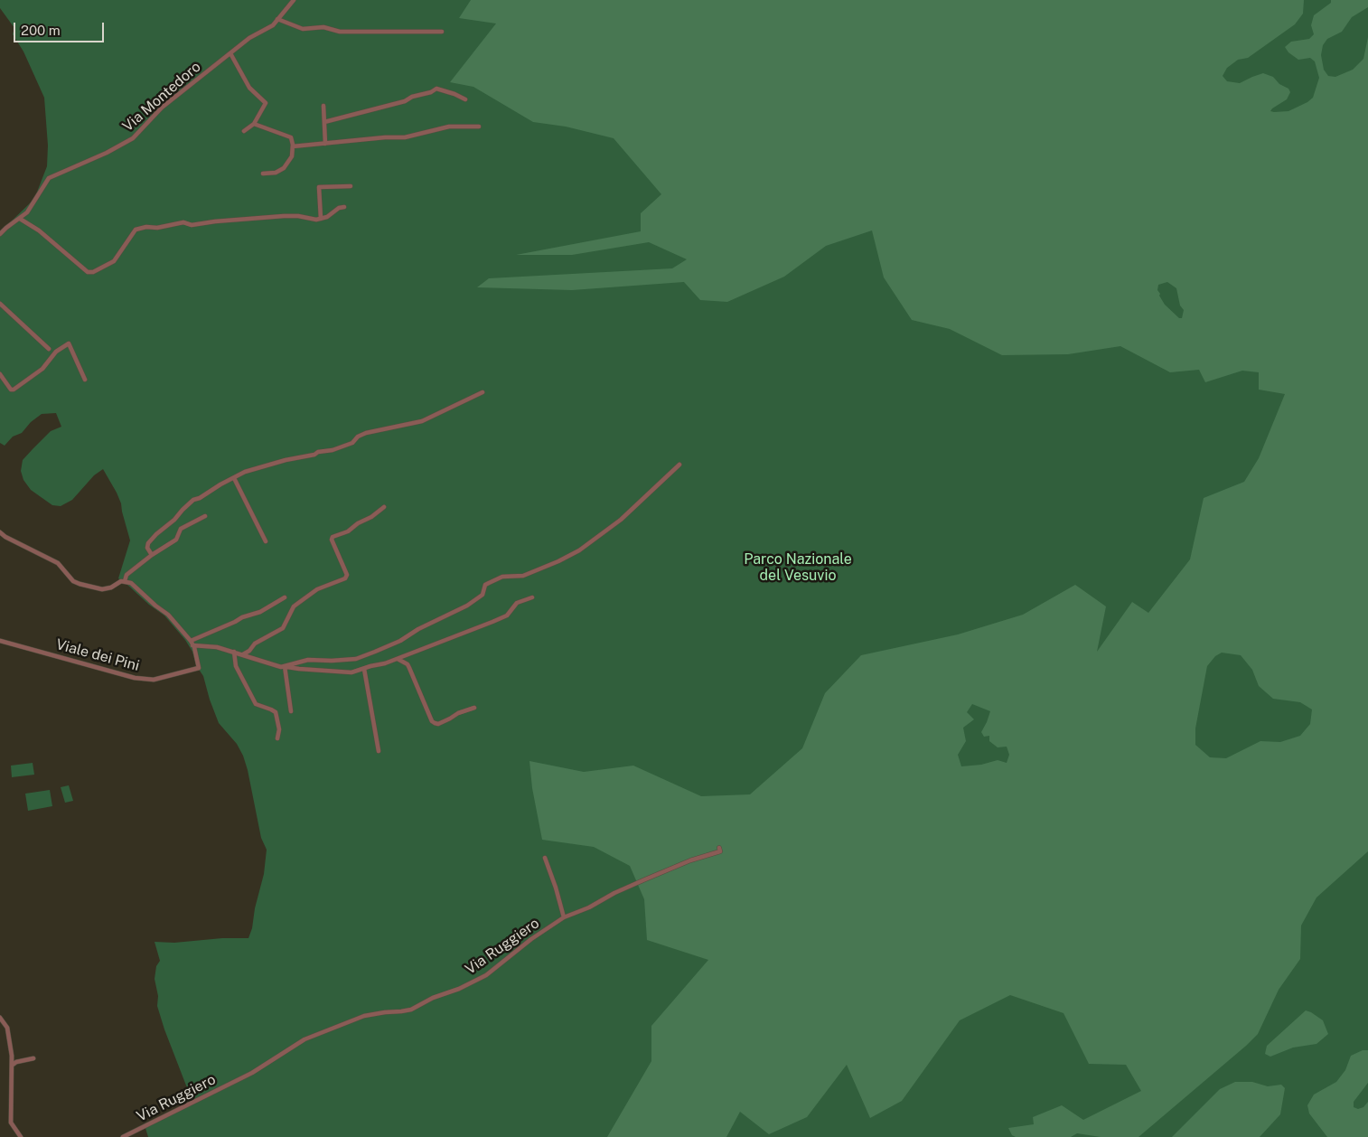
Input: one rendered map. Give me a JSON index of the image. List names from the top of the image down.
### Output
{
  "streets": {
    "street": ["Via Montedoro", "Viale dei Pini", "Via Ruggiero"]
  },
  "parks": ["Parco Nazionale del Vesuvio"],
  "scale_bar": "200 m"
}
